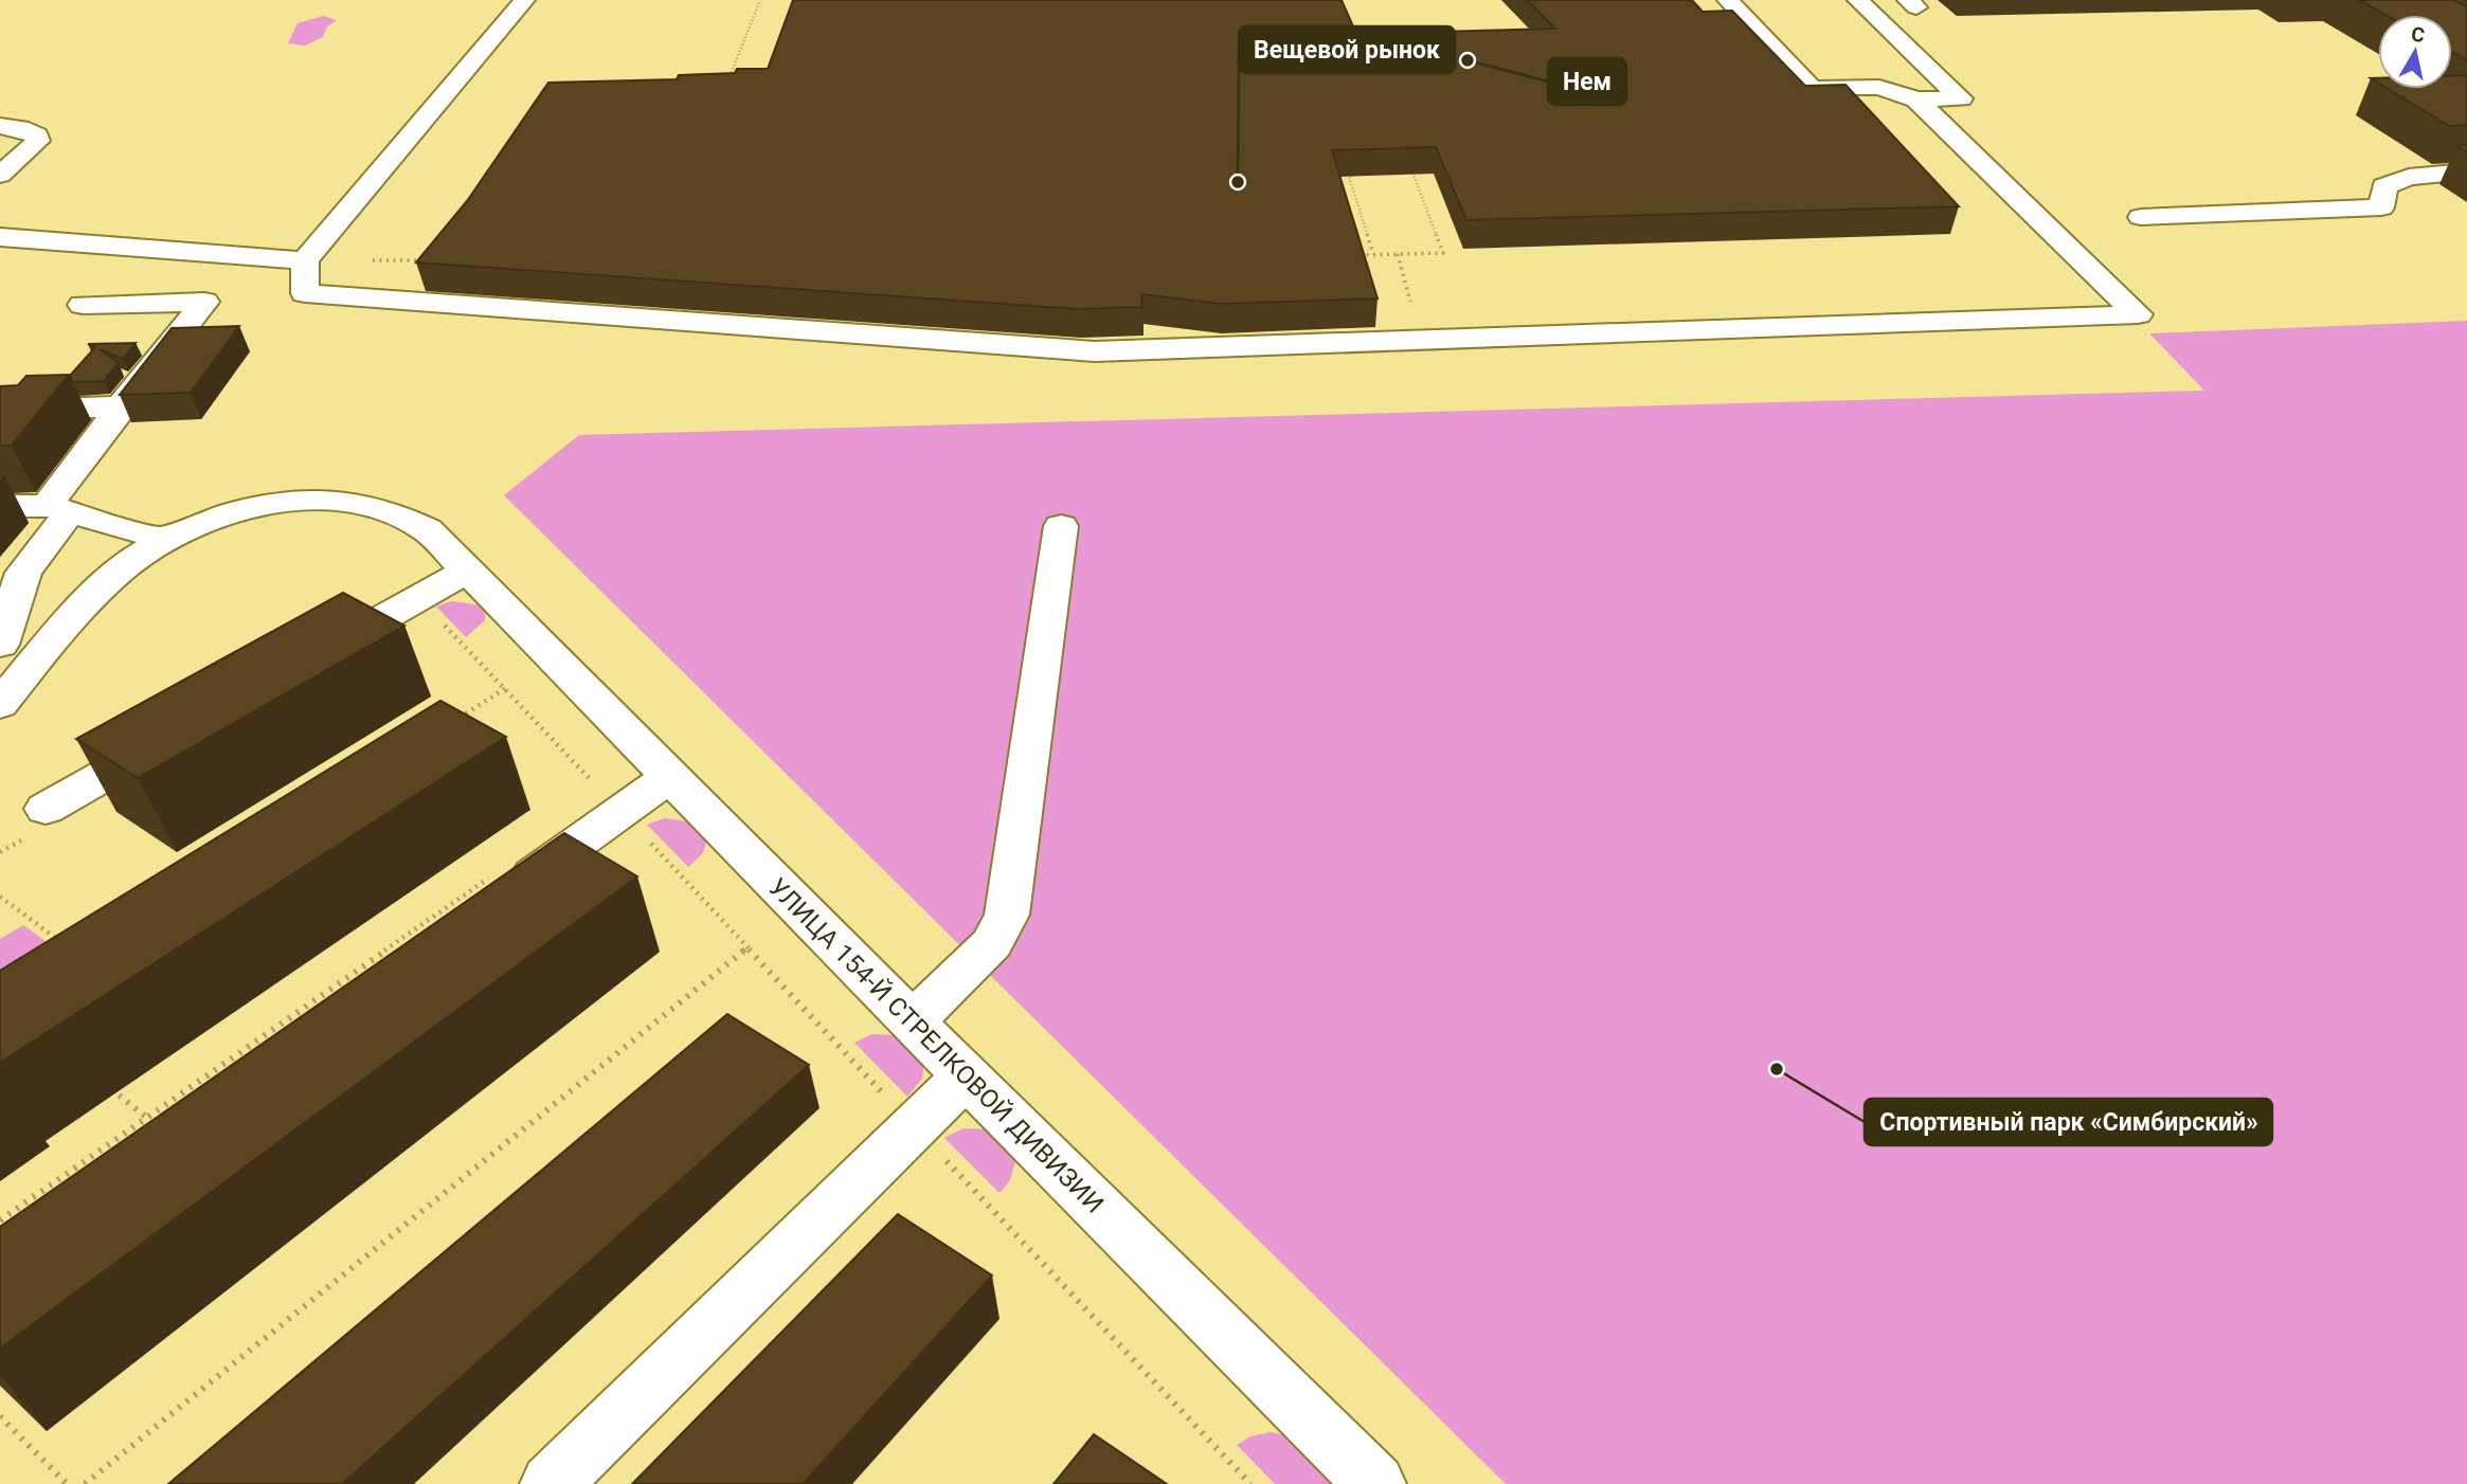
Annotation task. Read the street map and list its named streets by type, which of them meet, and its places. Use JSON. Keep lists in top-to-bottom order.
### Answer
{
  "streets": {
    "street": ["УЛИЦА 154-Й СТРЕЛКОВОЙ ДИВИЗИИ"]
  },
  "places": ["Нем", "Вещевой рынок", "Спортивный парк «Симбирский»"],
  "north": "top"
}
